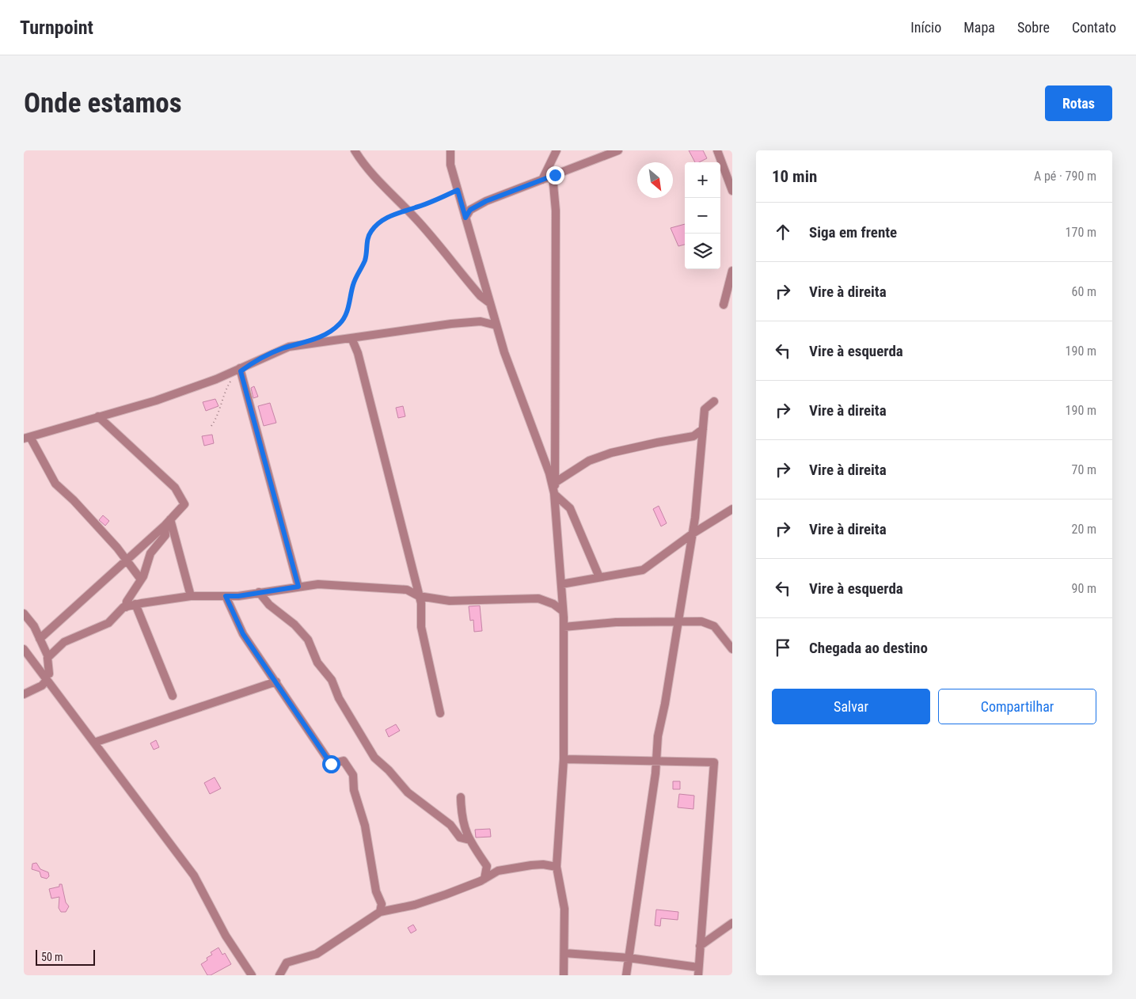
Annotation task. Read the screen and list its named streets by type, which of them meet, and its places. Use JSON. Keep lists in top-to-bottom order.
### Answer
{
  "scale_bar": "50 m",
  "north": "bottom right",
  "page": {
    "header": "Turnpoint",
    "nav": [
      "Início",
      "Mapa",
      "Sobre",
      "Contato"
    ],
    "buttons": [
      "Rotas",
      ["Salvar", "Compartilhar"]
    ],
    "title": "Onde estamos",
    "heading": ["10 min", "A pé · 790 m"],
    "map_buttons": ["+", "−"],
    "list": [
      ["Siga em frente", "170 m"],
      ["Vire à direita", "60 m"],
      ["Vire à esquerda", "190 m"],
      ["Vire à direita", "190 m"],
      ["Vire à direita", "70 m"],
      ["Vire à direita", "20 m"],
      ["Vire à esquerda", "90 m"],
      "Chegada ao destino"
    ],
    "scale": "50 m"
  }
}
